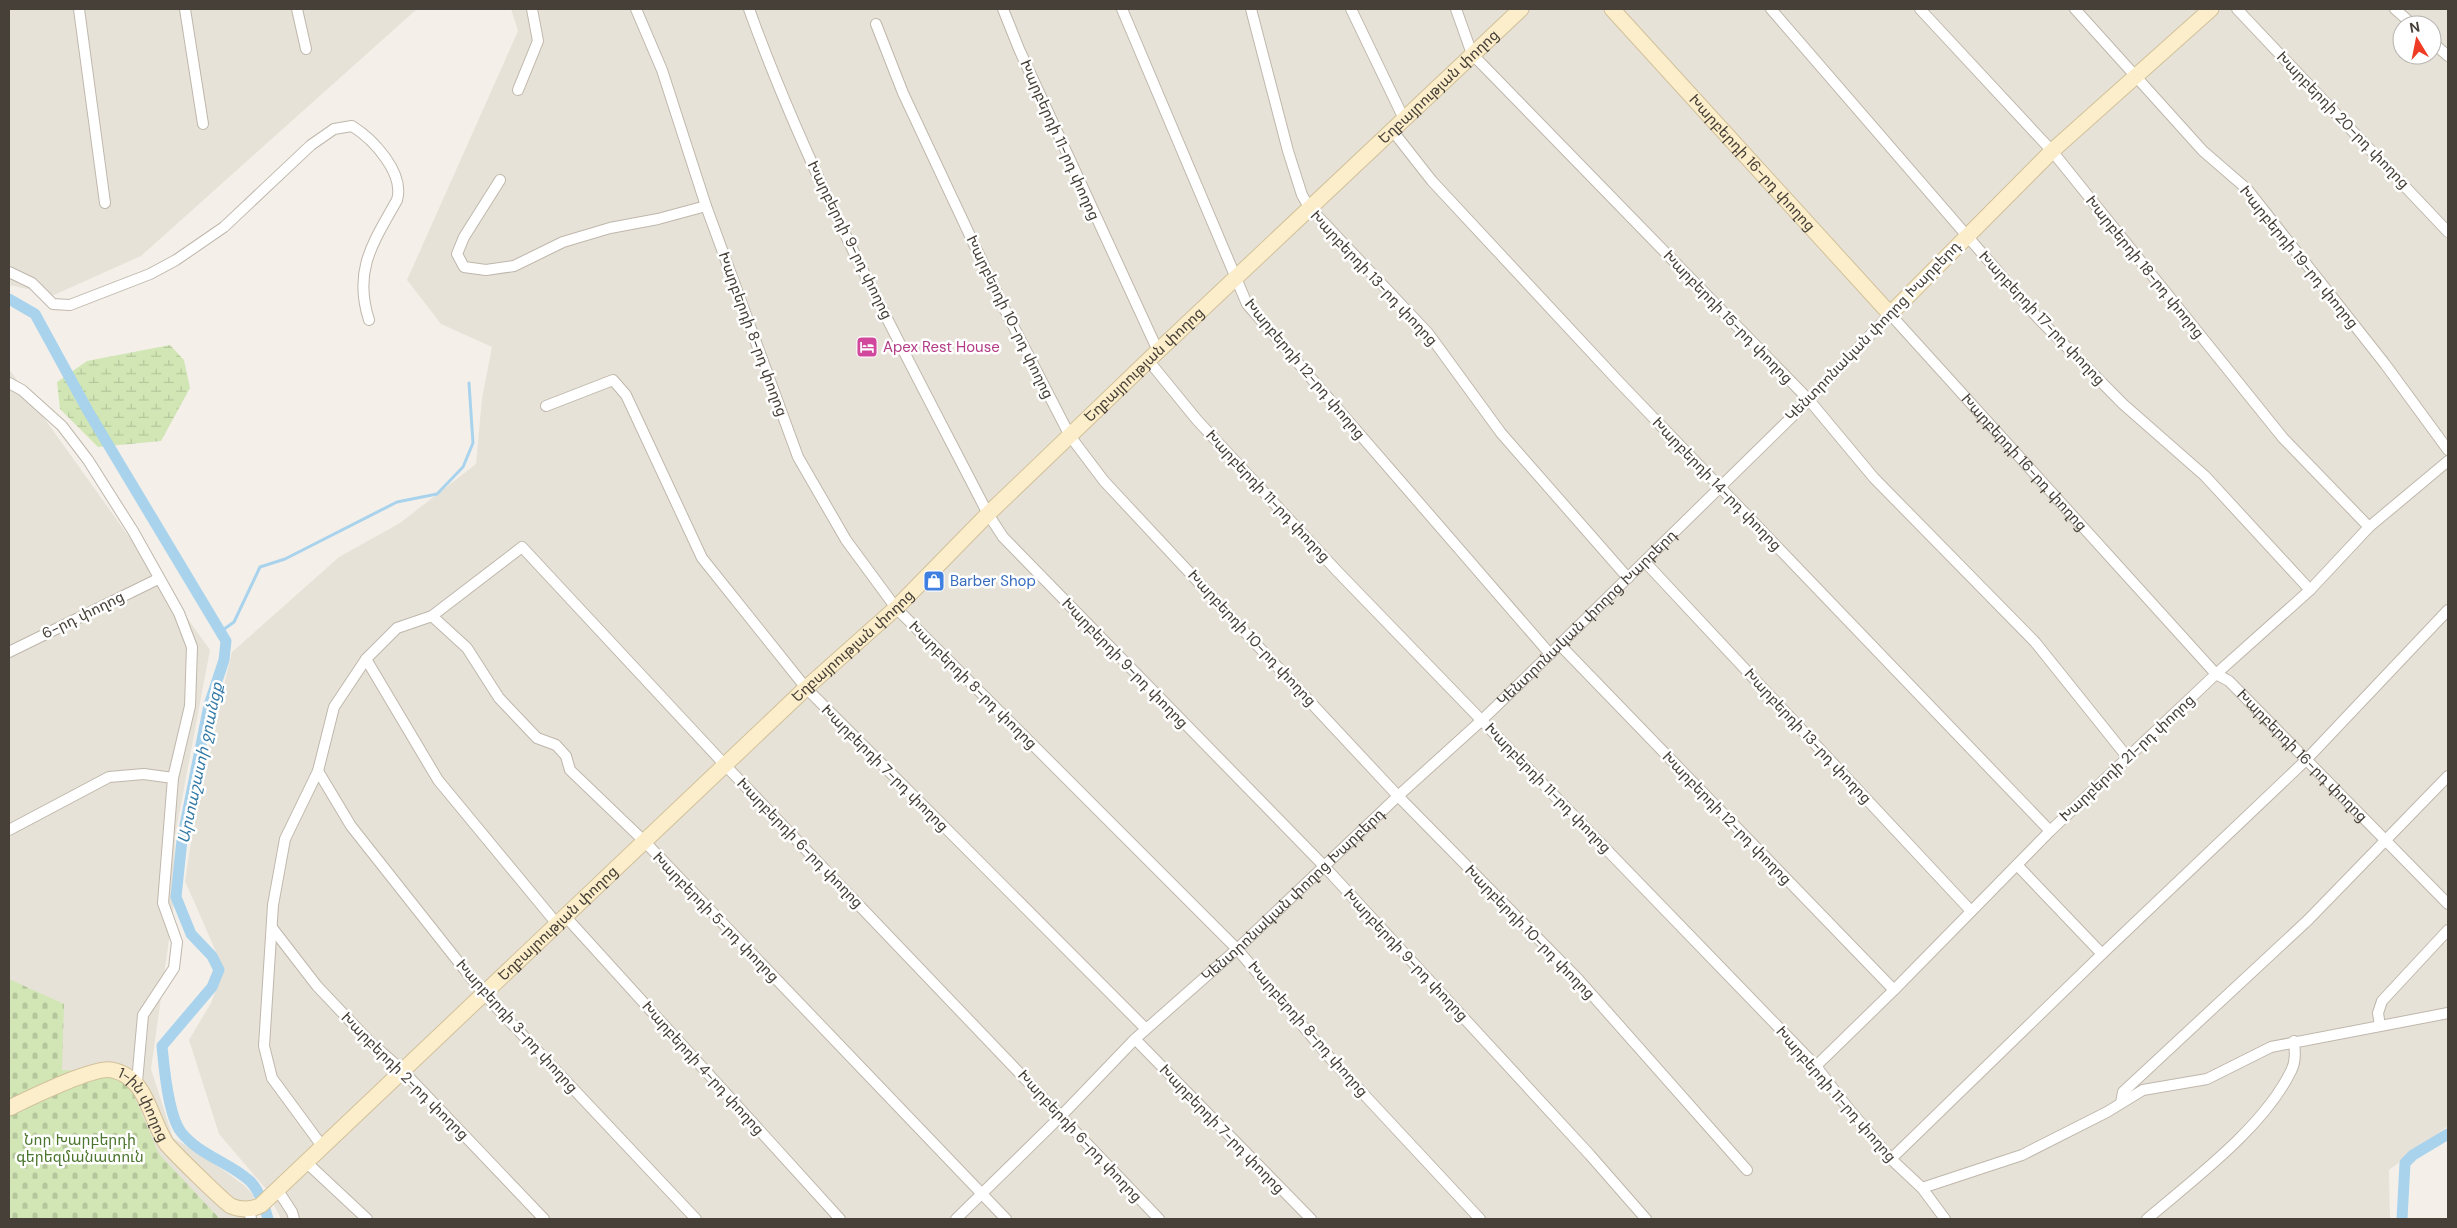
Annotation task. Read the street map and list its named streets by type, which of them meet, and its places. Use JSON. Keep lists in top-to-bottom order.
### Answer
{
  "streets": {
    "street": [
      "Եղբայրության փողոց",
      "Խարբերդի 20-րդ փողոց",
      "Խարբերդի 11-րդ փողոց",
      "Խարբերդի 16-րդ փողոց",
      "Խարբերդի 9-րդ փողոց",
      "Խարբերդի 19-րդ փողոց",
      "Խարբերդի 18-րդ փողոց",
      "Խարբերդի 13-րդ փողոց",
      "Խարբերդի 10-րդ փողոց",
      "Խարբերդի 15-րդ փողոց",
      "Խարբերդի 17-րդ փողոց",
      "Կենտրոնական փողոց Խարբերդ",
      "Խարբերդի 8-րդ փողոց",
      "Խարբերդի 12-րդ փողոց",
      "Խարբերդի 14-րդ փողոց",
      "6-րդ փողոց",
      "Խարբերդի 21-րդ փողոց",
      "Խարբերդի 7-րդ փողոց",
      "Խարբերդի 6-րդ փողոց",
      "Խարբերդի 5-րդ փողոց",
      "Խարբերդի 3-րդ փողոց",
      "Խարբերդի 4-րդ փողոց",
      "Խարբերդի 2-րդ փողոց",
      "1-ին փողոց"
    ]
  },
  "crossings": [
    ["Եղբայրության փողոց", "Խարբերդի 11-րդ փողոց"],
    ["Եղբայրության փողոց", "Խարբերդի 9-րդ փողոց"],
    ["Եղբայրության փողոց", "Խարբերդի 13-րդ փողոց"],
    ["Եղբայրության փողոց", "Խարբերդի 10-րդ փողոց"],
    ["Եղբայրության փողոց", "Խարբերդի 15-րդ փողոց"],
    ["Եղբայրության փողոց", "Խարբերդի 8-րդ փողոց"],
    ["Եղբայրության փողոց", "Խարբերդի 12-րդ փողոց"],
    ["Եղբայրության փողոց", "Խարբերդի 14-րդ փողոց"],
    ["Եղբայրության փողոց", "Խարբերդի 7-րդ փողոց"],
    ["Եղբայրության փողոց", "Խարբերդի 6-րդ փողոց"],
    ["Եղբայրության փողոց", "Խարբերդի 5-րդ փողոց"],
    ["Եղբայրության փողոց", "Խարբերդի 3-րդ փողոց"],
    ["Եղբայրության փողոց", "Խարբերդի 4-րդ փողոց"],
    ["Եղբայրության փողոց", "Խարբերդի 2-րդ փողոց"],
    ["Եղբայրության փողոց", "1-ին փողոց"],
    ["Խարբերդի 11-րդ փողոց", "Կենտրոնական փողոց Խարբերդ"],
    ["Խարբերդի 11-րդ փողոց", "Խարբերդի 21-րդ փողոց"],
    ["Խարբերդի 16-րդ փողոց", "Կենտրոնական փողոց Խարբերդ"],
    ["Խարբերդի 16-րդ փողոց", "Խարբերդի 21-րդ փողոց"],
    ["Խարբերդի 9-րդ փողոց", "Կենտրոնական փողոց Խարբերդ"],
    ["Խարբերդի 19-րդ փողոց", "Կենտրոնական փողոց Խարբերդ"],
    ["Խարբերդի 18-րդ փողոց", "Կենտրոնական փողոց Խարբերդ"],
    ["Խարբերդի 18-րդ փողոց", "Խարբերդի 21-րդ փողոց"],
    ["Խարբերդի 13-րդ փողոց", "Կենտրոնական փողոց Խարբերդ"],
    ["Խարբերդի 13-րդ փողոց", "Խարբերդի 21-րդ փողոց"],
    ["Խարբերդի 10-րդ փողոց", "Կենտրոնական փողոց Խարբերդ"],
    ["Խարբերդի 15-րդ փողոց", "Կենտրոնական փողոց Խարբերդ"],
    ["Խարբերդի 15-րդ փողոց", "Խարբերդի 21-րդ փողոց"],
    ["Խարբերդի 17-րդ փողոց", "Կենտրոնական փողոց Խարբերդ"],
    ["Խարբերդի 17-րդ փողոց", "Խարբերդի 21-րդ փողոց"],
    ["Կենտրոնական փողոց Խարբերդ", "Խարբերդի 8-րդ փողոց"],
    ["Կենտրոնական փողոց Խարբերդ", "Խարբերդի 12-րդ փողոց"],
    ["Կենտրոնական փողոց Խարբերդ", "Խարբերդի 14-րդ փողոց"],
    ["Կենտրոնական փողոց Խարբերդ", "Խարբերդի 7-րդ փողոց"],
    ["Կենտրոնական փողոց Խարբերդ", "Խարբերդի 6-րդ փողոց"],
    ["Կենտրոնական փողոց Խարբերդ", "Խարբերդի 5-րդ փողոց"],
    ["Խարբերդի 12-րդ փողոց", "Խարբերդի 21-րդ փողոց"],
    ["Խարբերդի 14-րդ փողոց", "Խարբերդի 21-րդ փողոց"],
    ["Խարբերդի 6-րդ փողոց", "Խարբերդի 5-րդ փողոց"]
  ],
  "water": ["Արտաշատի ջրանցք"],
  "parks": ["Նոր Խարբերդի գերեզմանատուն"],
  "places": {
    "hotel": ["Apex Rest House"],
    "shop": ["Barber Shop"]
  },
  "north": "top"
}
